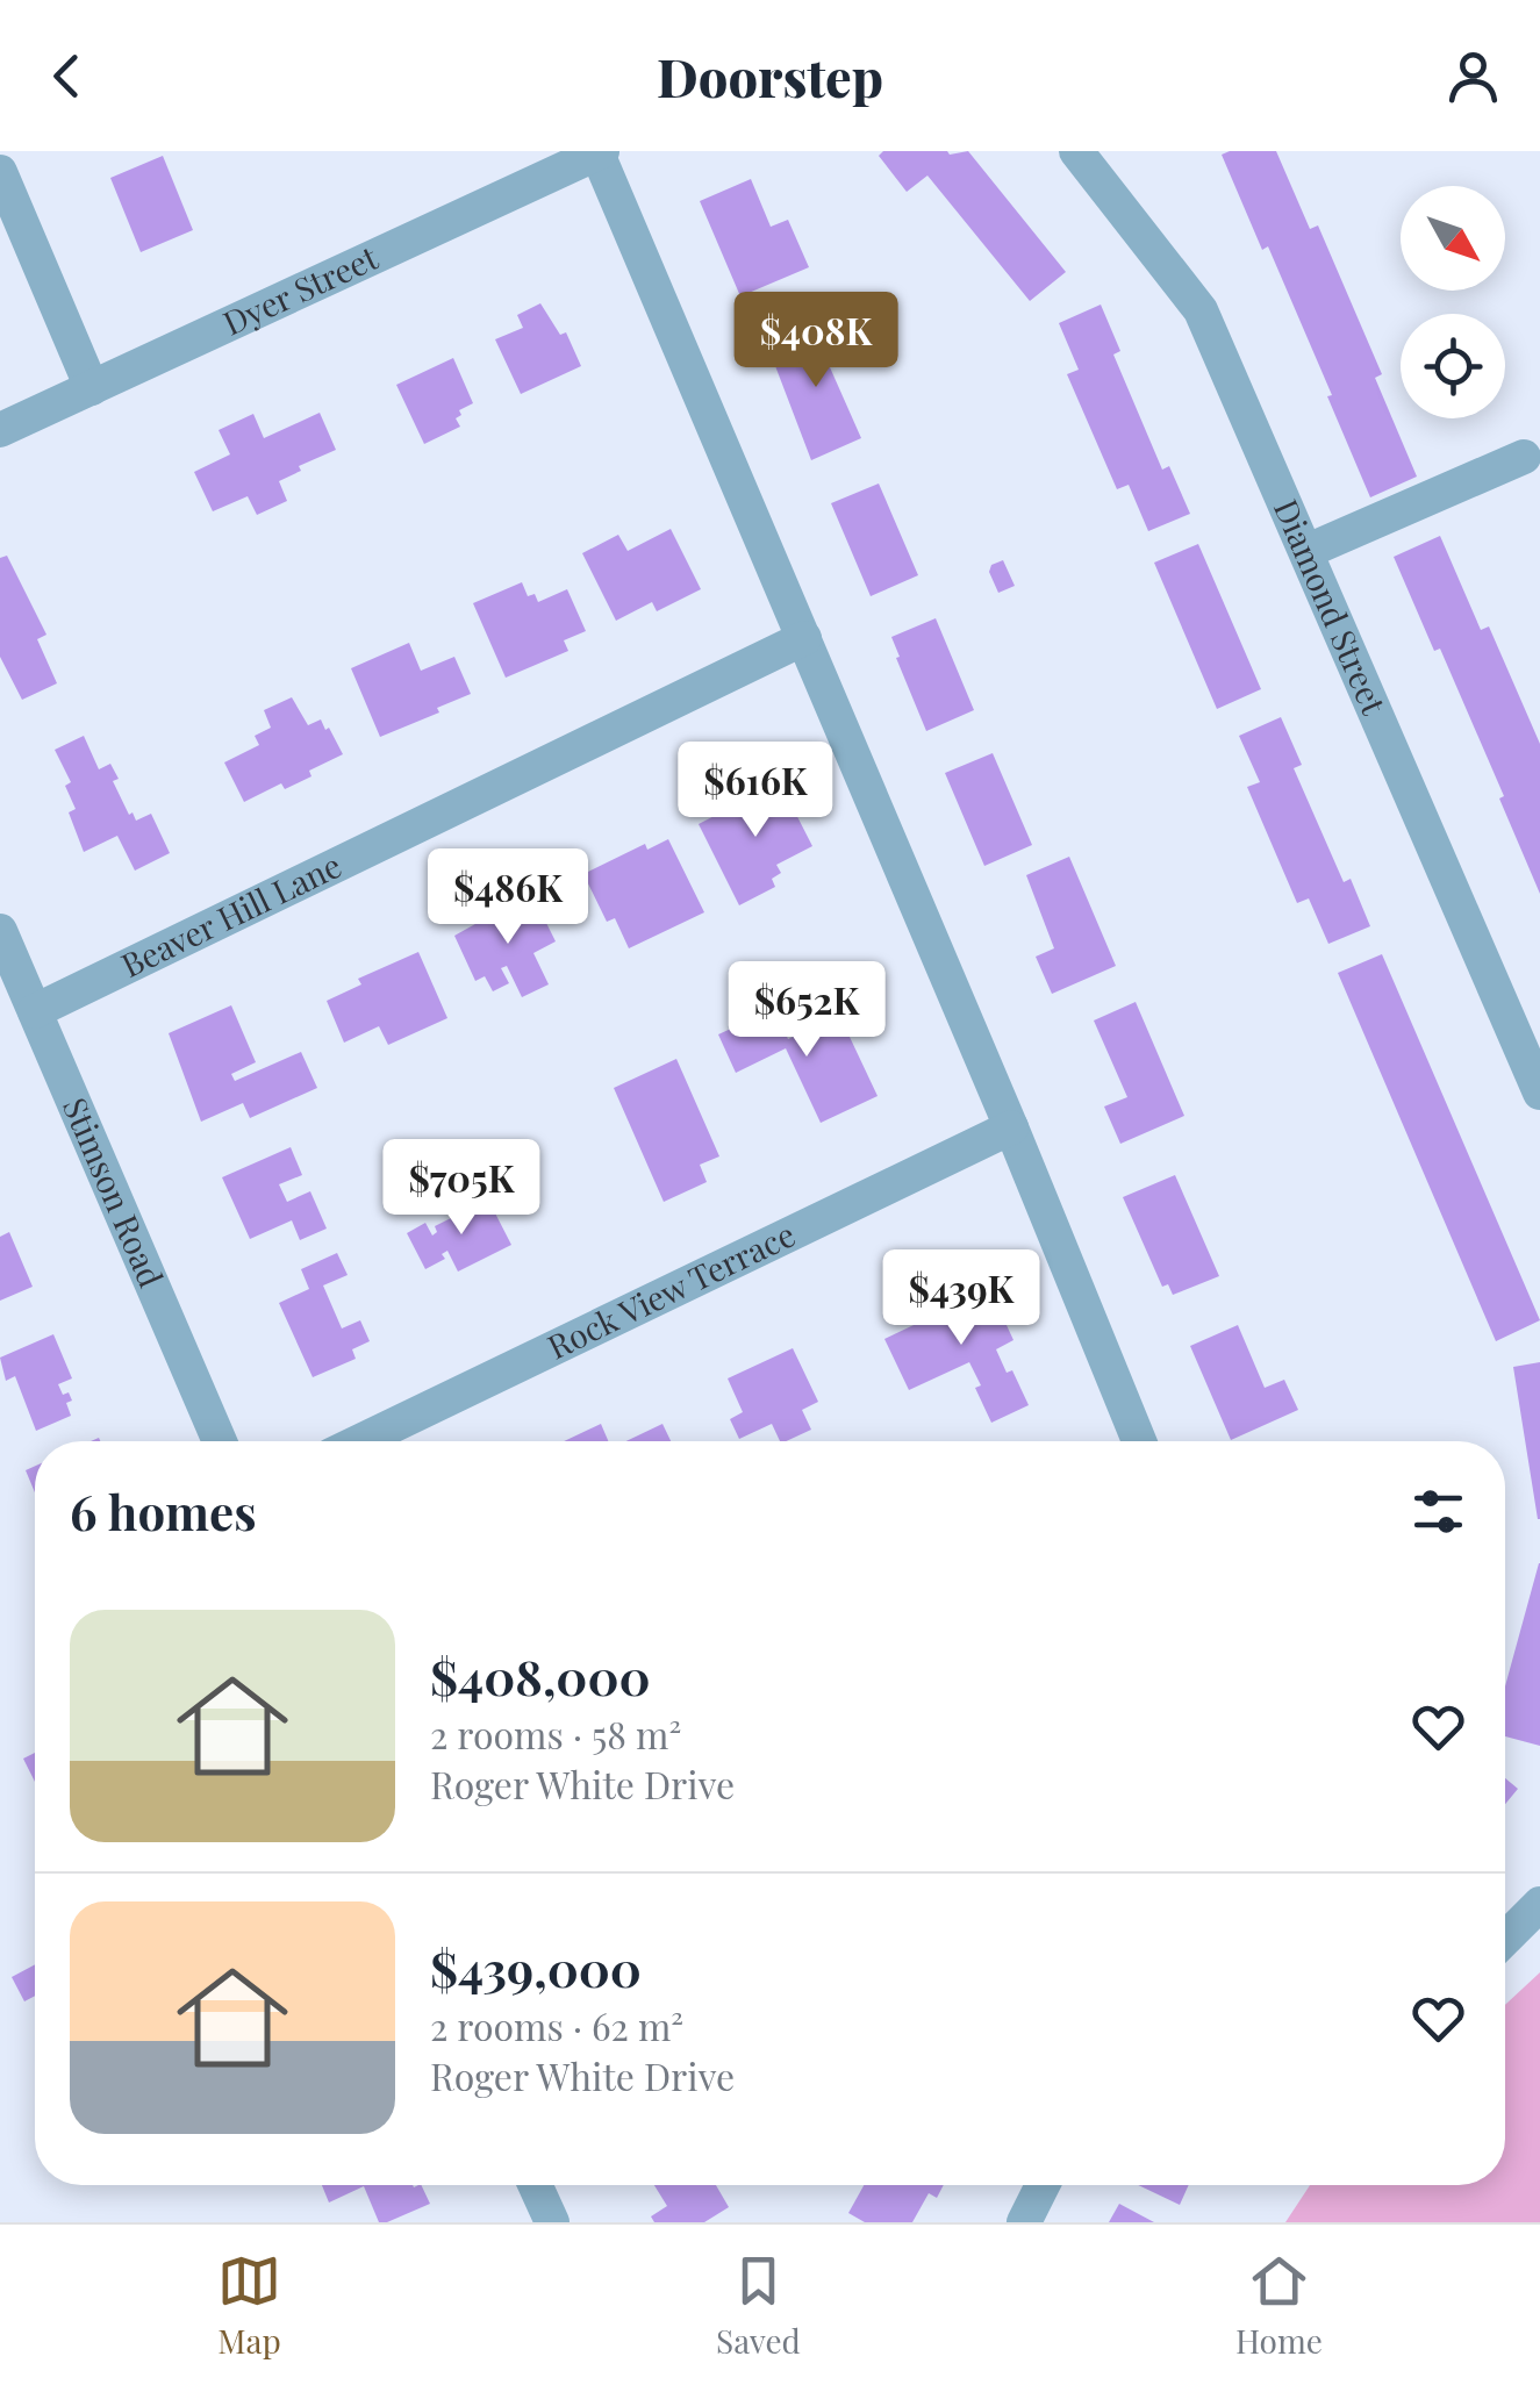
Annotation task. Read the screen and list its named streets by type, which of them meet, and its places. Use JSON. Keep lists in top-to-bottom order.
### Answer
{
  "streets": {
    "street": [
      "Dyer Street",
      "Diamond Street",
      "Beaver Hill Lane",
      "Stimson Road",
      "Rock View Terrace"
    ]
  },
  "crossings": [
    ["Beaver Hill Lane", "Stimson Road"]
  ],
  "north": "bottom right",
  "page": {
    "header": "Doorstep",
    "price": [
      "$408K",
      "$616K",
      "$486K",
      "$652K",
      "$705K",
      "$439K"
    ],
    "heading": "6 homes",
    "list": [
      {
        "name": "$408,000",
        "note": "2 rooms · 58 m² · Roger White Drive"
      },
      {
        "name": "$439,000",
        "note": "2 rooms · 62 m² · Roger White Drive"
      }
    ],
    "tabs": ["Map", "Saved", "Home"]
  }
}
